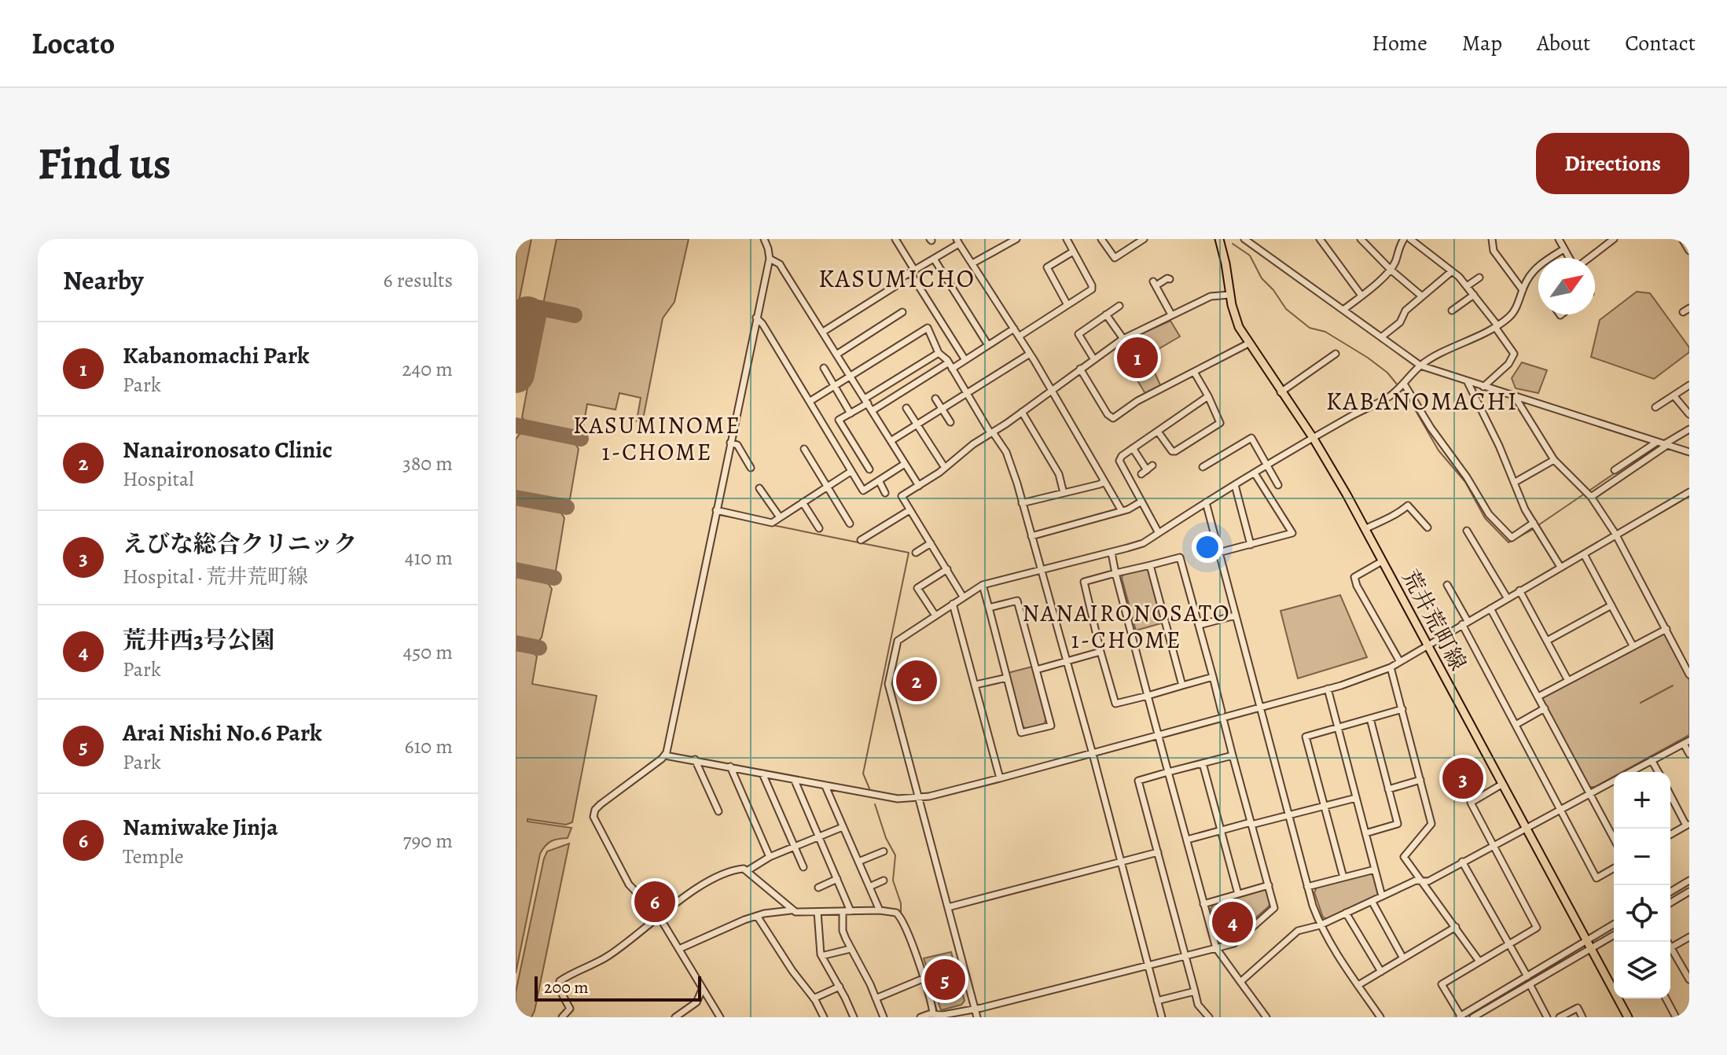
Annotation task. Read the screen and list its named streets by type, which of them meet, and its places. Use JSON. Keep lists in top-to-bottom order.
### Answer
{
  "streets": {
    "main road": ["荒井荒町線"]
  },
  "districts": [
    "KASUMICHO",
    "KABANOMACHI",
    "KASUMINOME 1-CHOME",
    "NANAIRONOSATO 1-CHOME"
  ],
  "scale_bar": "200 m",
  "north": "top right",
  "page": {
    "header": "Locato",
    "nav": [
      "Home",
      "Map",
      "About",
      "Contact"
    ],
    "buttons": "Directions",
    "title": "Find us",
    "heading": ["Nearby", "6 results"],
    "list": [
      {
        "mark": "1",
        "name": "Kabanomachi Park",
        "note": "Park",
        "value": "240 m"
      },
      {
        "mark": "2",
        "name": "Nanaironosato Clinic",
        "note": "Hospital",
        "value": "380 m"
      },
      {
        "mark": "3",
        "name": "えびな総合クリニック",
        "note": "Hospital · 荒井荒町線",
        "value": "410 m"
      },
      {
        "mark": "4",
        "name": "荒井西3号公園",
        "note": "Park",
        "value": "450 m"
      },
      {
        "mark": "5",
        "name": "Arai Nishi No.6 Park",
        "note": "Park",
        "value": "610 m"
      },
      {
        "mark": "6",
        "name": "Namiwake Jinja",
        "note": "Temple",
        "value": "790 m"
      }
    ],
    "pins": [
      "1",
      "2",
      "3",
      "6",
      "4",
      "5"
    ],
    "map_buttons": ["+", "−"],
    "scale": "200 m"
  }
}
